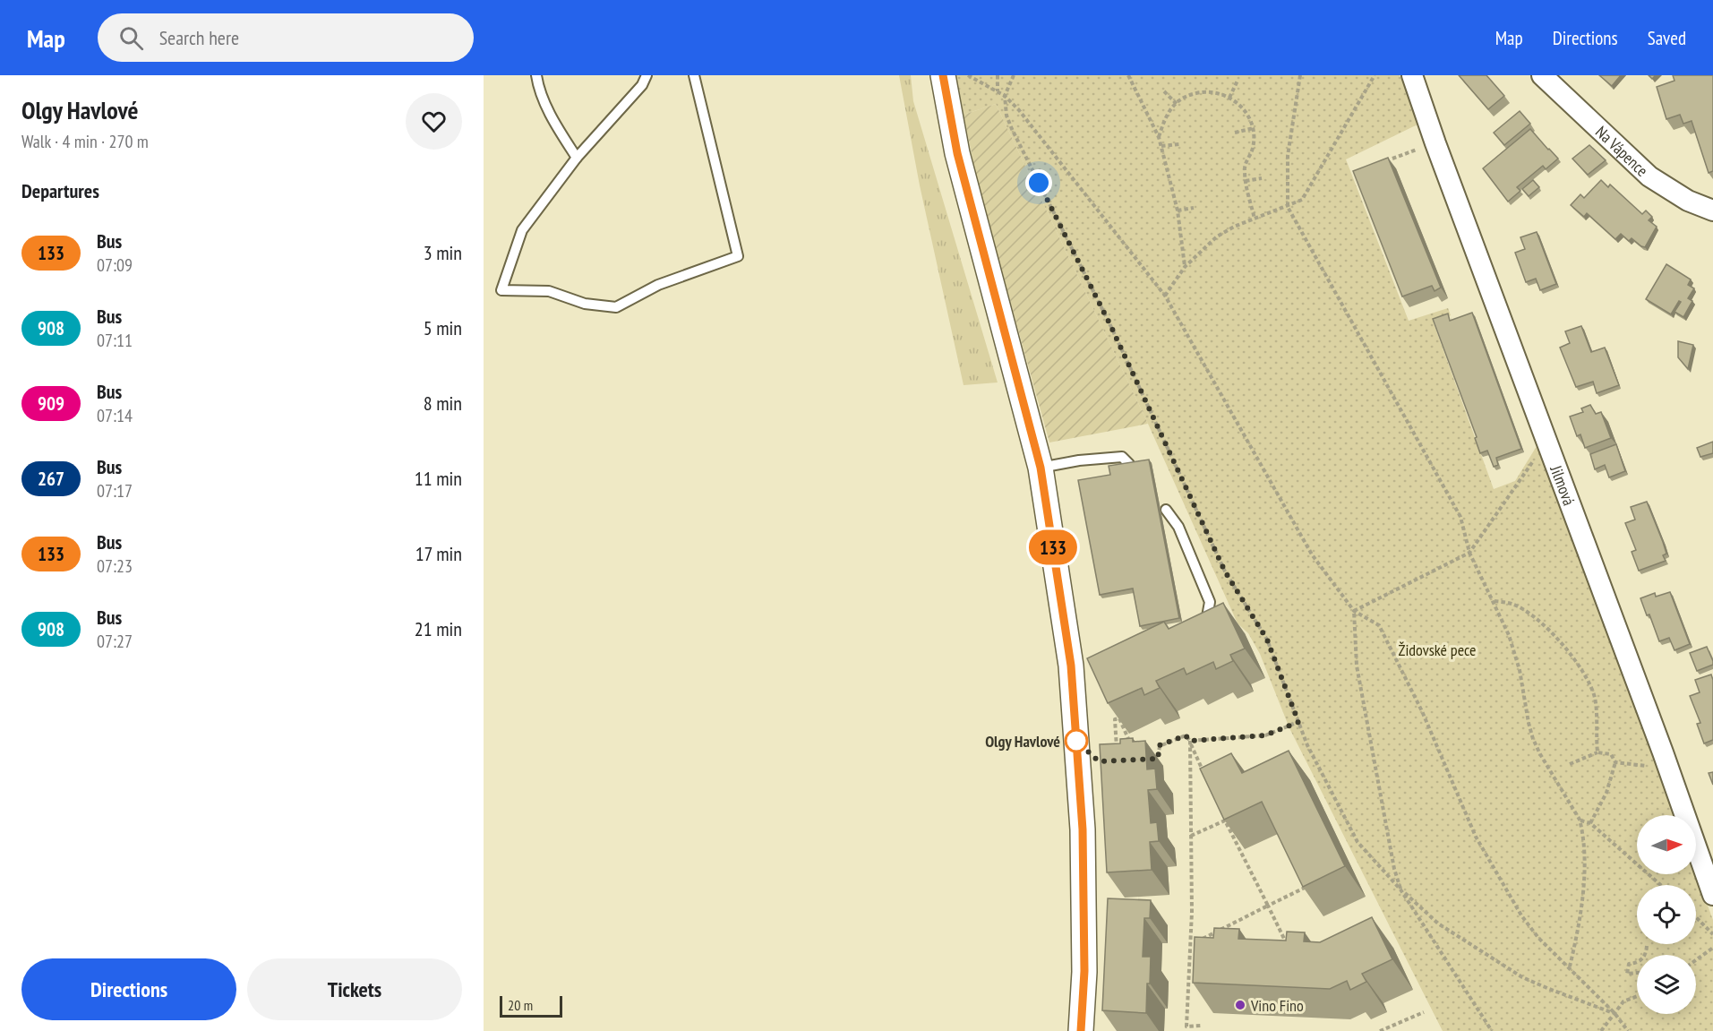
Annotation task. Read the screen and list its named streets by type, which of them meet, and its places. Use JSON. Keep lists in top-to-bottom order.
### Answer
{
  "streets": {
    "street": ["Na Vápence", "Jilmová"]
  },
  "parks": ["Židovské pece"],
  "places": ["Olgy Havlové", "Vino Fino"],
  "lines": ["bus line 133"],
  "scale_bar": "20 m",
  "north": "right",
  "page": {
    "header": "Map",
    "search": "Search here",
    "nav": ["Map", "Directions", "Saved"],
    "heading": [
      ["Olgy Havlové", "Walk · 4 min · 270 m"],
      "Departures"
    ],
    "on_map": "133",
    "list": [
      {
        "mark": "133",
        "name": "Bus",
        "note": "07:09",
        "value": "3 min"
      },
      {
        "mark": "908",
        "name": "Bus",
        "note": "07:11",
        "value": "5 min"
      },
      {
        "mark": "909",
        "name": "Bus",
        "note": "07:14",
        "value": "8 min"
      },
      {
        "mark": "267",
        "name": "Bus",
        "note": "07:17",
        "value": "11 min"
      },
      {
        "mark": "133",
        "name": "Bus",
        "note": "07:23",
        "value": "17 min"
      },
      {
        "mark": "908",
        "name": "Bus",
        "note": "07:27",
        "value": "21 min"
      }
    ],
    "buttons": ["Directions", "Tickets"],
    "scale": "20 m"
  }
}
